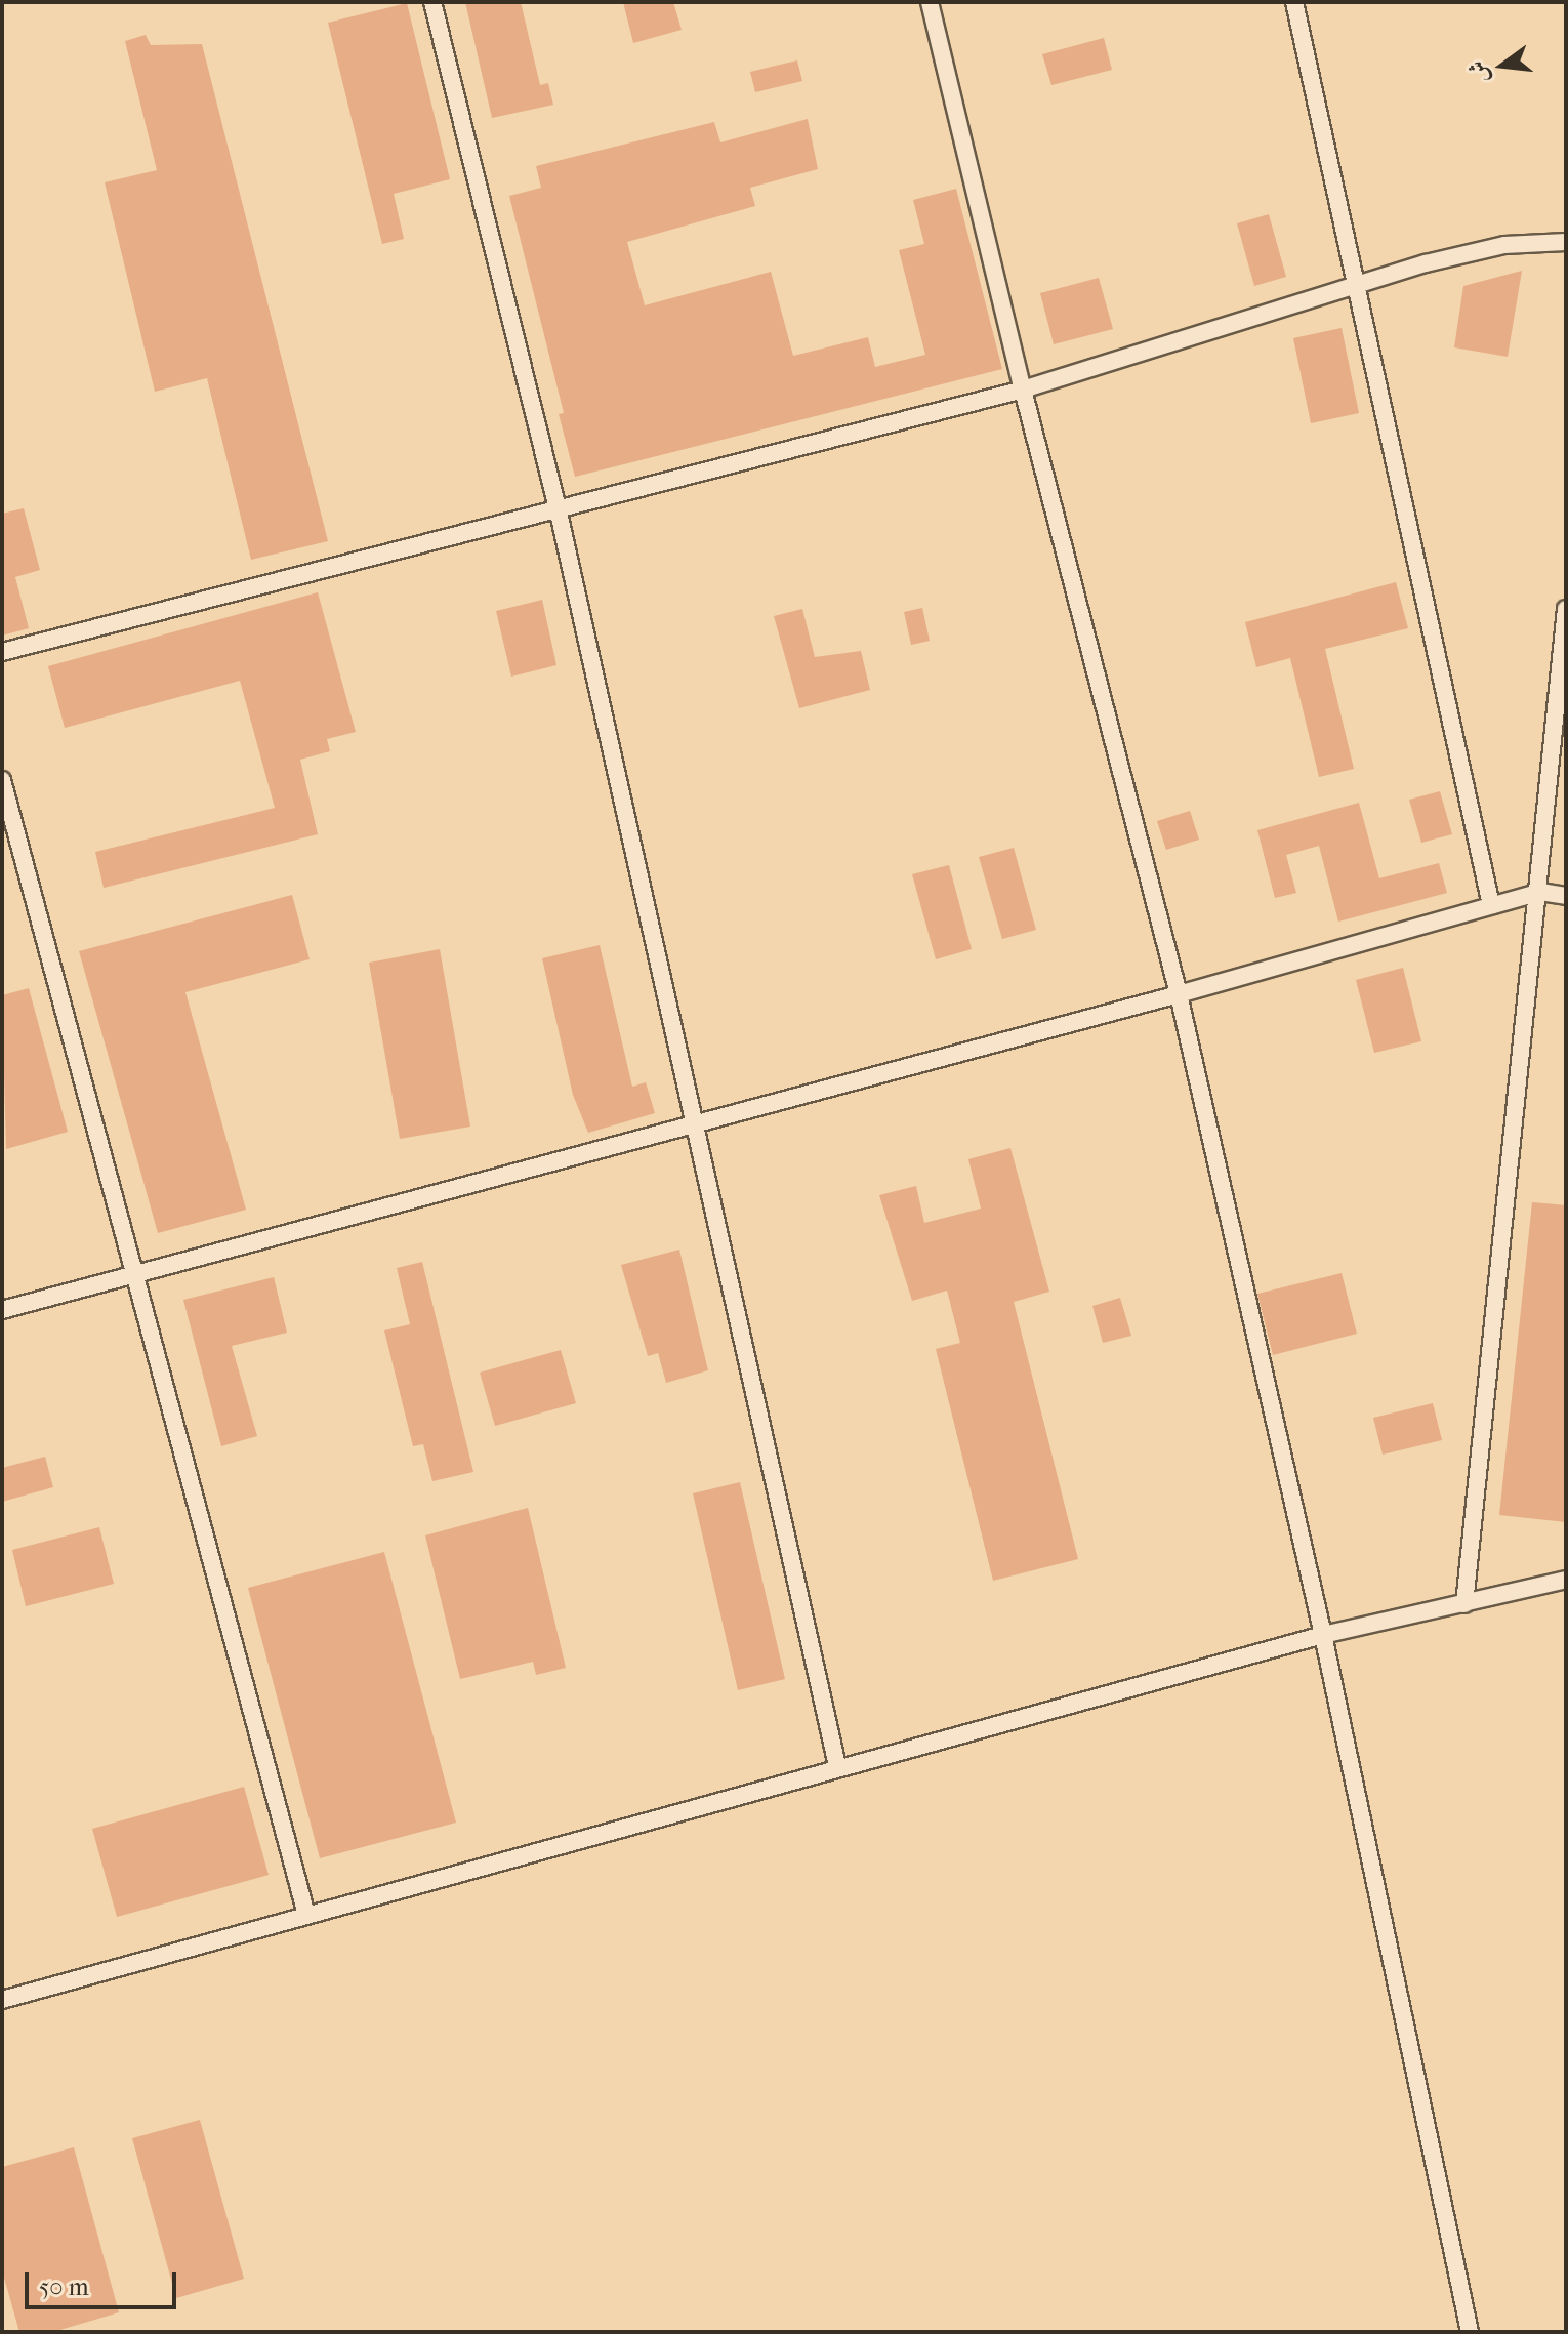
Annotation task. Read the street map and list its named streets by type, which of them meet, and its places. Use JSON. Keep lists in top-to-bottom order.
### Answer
{
  "scale_bar": "50 m",
  "north": "left"
}
